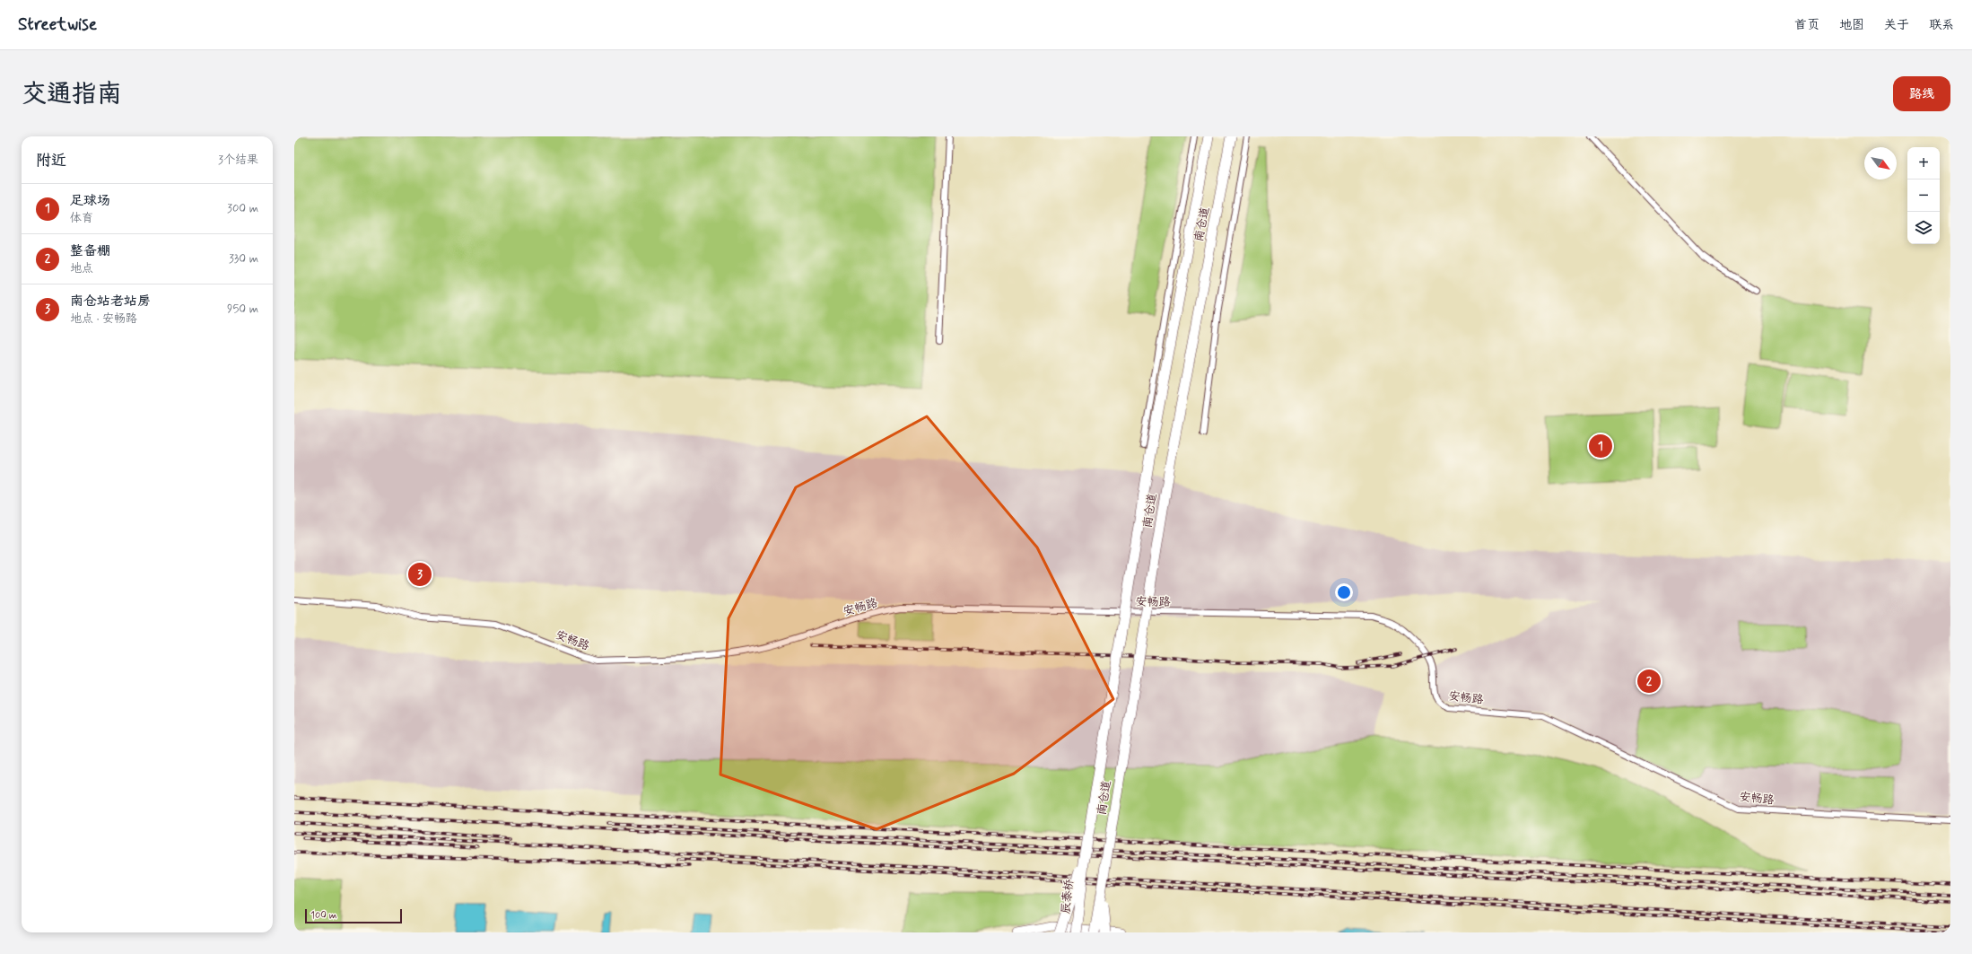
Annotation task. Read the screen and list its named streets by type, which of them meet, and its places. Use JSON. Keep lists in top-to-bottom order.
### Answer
{
  "streets": {
    "highway": ["南仓道", "辰泰桥"],
    "street": ["安畅路"]
  },
  "crossings": [
    ["南仓道", "辰泰桥"]
  ],
  "scale_bar": "100 m",
  "north": "bottom right",
  "page": {
    "header": "Streetwise",
    "nav": [
      "首页",
      "地图",
      "关于",
      "联系"
    ],
    "title": "交通指南",
    "buttons": "路线",
    "heading": ["附近", "3个结果"],
    "map_buttons": ["+", "−"],
    "list": [
      {
        "mark": "1",
        "name": "足球场",
        "note": "体育",
        "value": "300 m"
      },
      {
        "mark": "2",
        "name": "整备棚",
        "note": "地点",
        "value": "330 m"
      },
      {
        "mark": "3",
        "name": "南仓站老站房",
        "note": "地点 · 安畅路",
        "value": "950 m"
      }
    ],
    "pins": ["1", "3", "2"],
    "scale": "100 m"
  }
}
